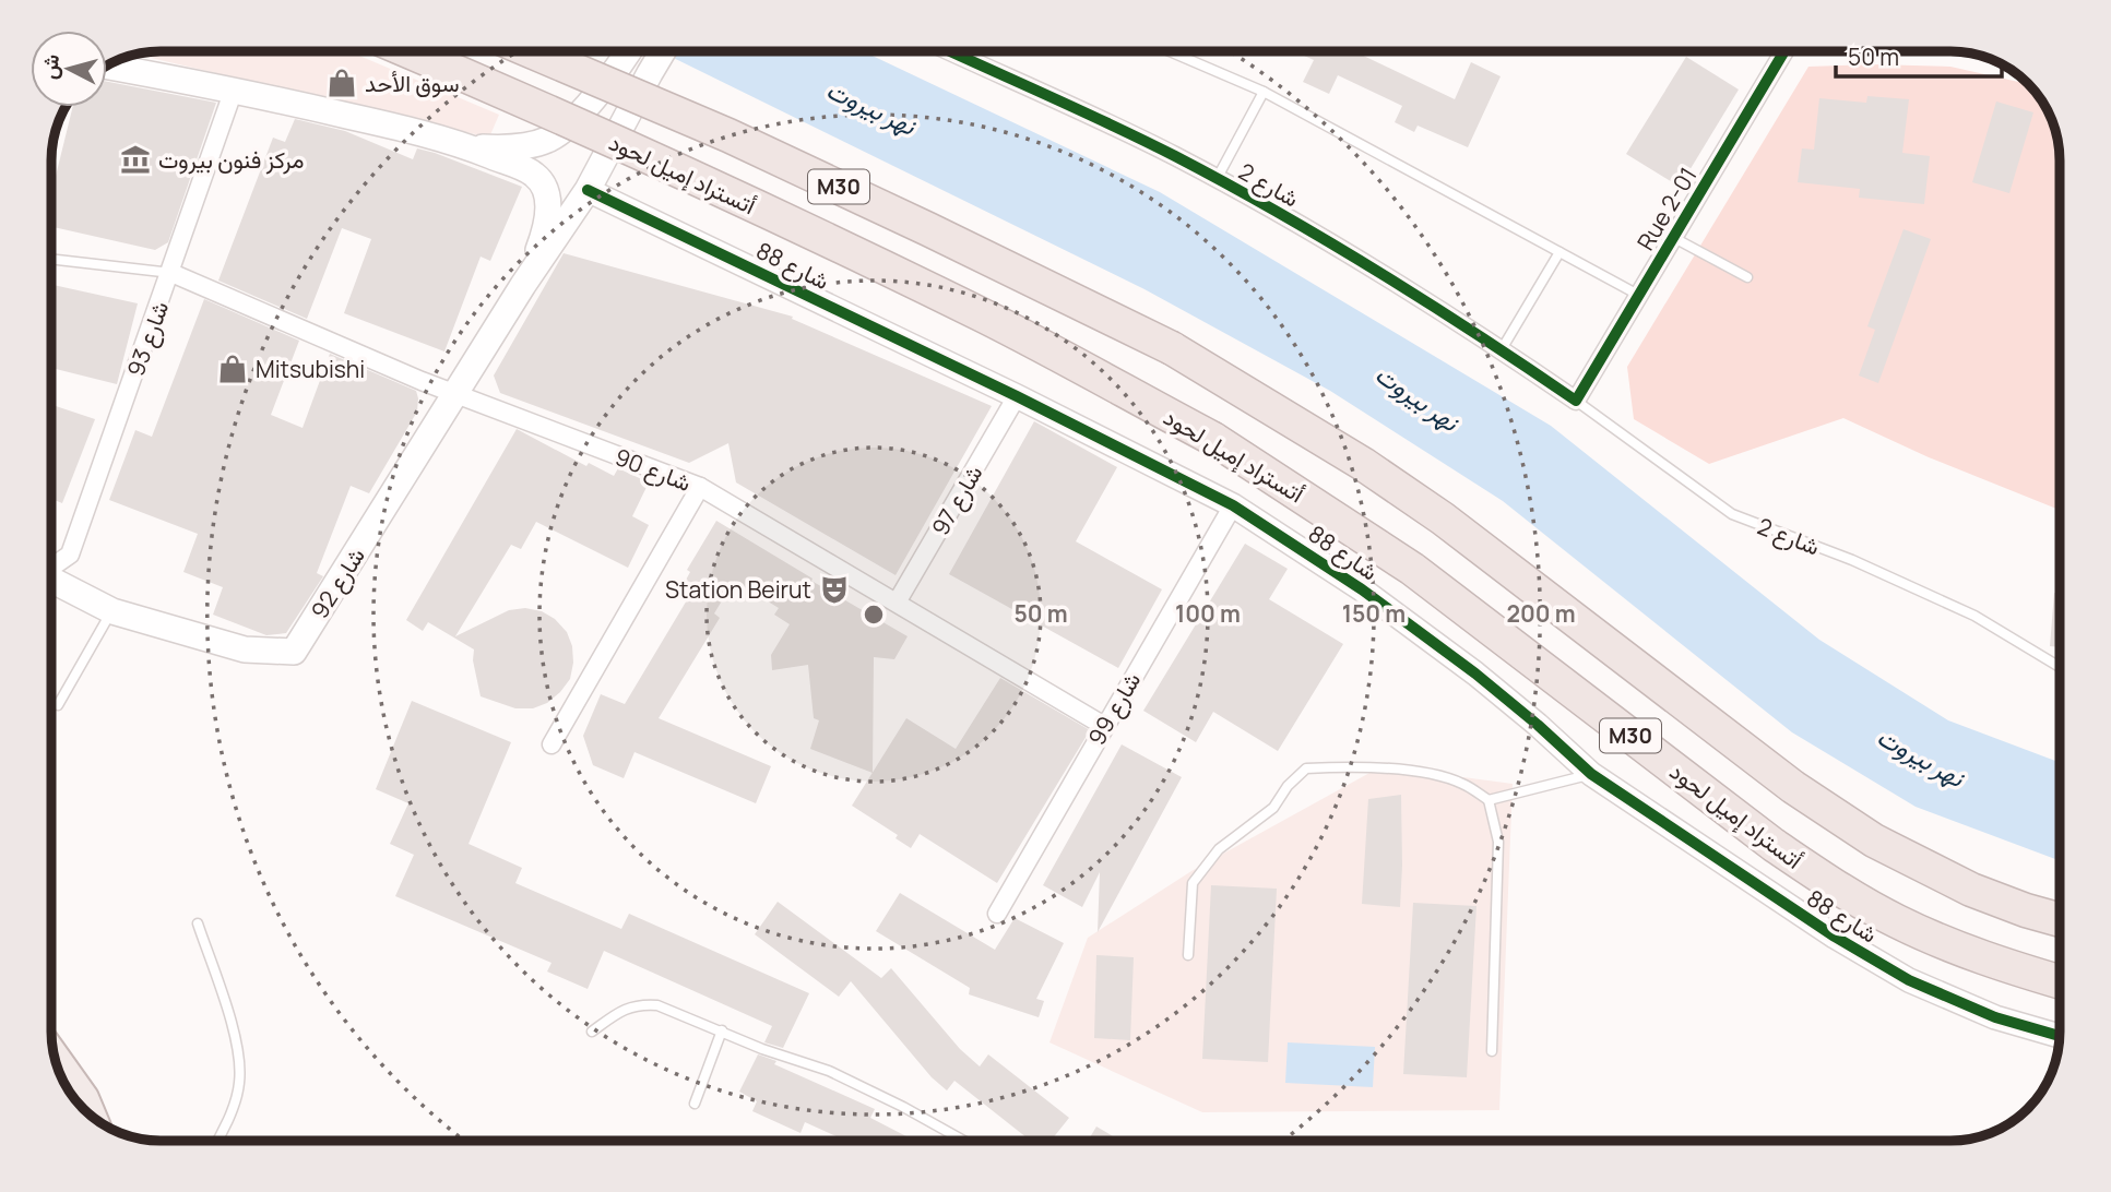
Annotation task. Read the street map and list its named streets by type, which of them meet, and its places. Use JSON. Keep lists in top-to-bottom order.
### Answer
{
  "streets": {
    "highway": ["أتستراد إميل لحود", "M30"],
    "main road": ["شارع 92"],
    "street": [
      "شارع 2",
      "Rue 2-01",
      "شارع 88",
      "شارع 93",
      "شارع 90",
      "شارع 97",
      "شارع 99"
    ]
  },
  "crossings": [
    ["شارع 2", "Rue 2-01"],
    ["شارع 88", "شارع 97"],
    ["شارع 88", "شارع 99"],
    ["شارع 93", "شارع 90"],
    ["شارع 90", "شارع 97"],
    ["شارع 90", "شارع 92"],
    ["شارع 90", "شارع 99"]
  ],
  "water": ["نهر بيروت"],
  "places": {
    "shop": ["سوق الأحد", "Mitsubishi"],
    "museum": ["مركز فنون بيروت"],
    "theatre": ["Station Beirut"]
  },
  "scale_bar": "50 m",
  "north": "left",
  "rings": [
    "50 m",
    "100 m",
    "150 m",
    "200 m"
  ]
}
